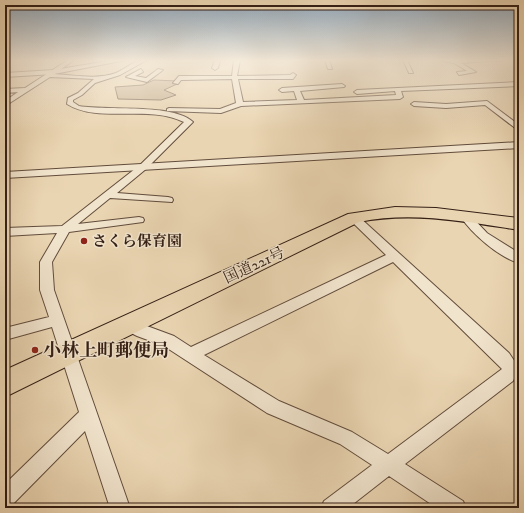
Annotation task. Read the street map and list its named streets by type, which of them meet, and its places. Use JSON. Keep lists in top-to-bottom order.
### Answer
{
  "streets": {
    "highway": ["国道221号"]
  },
  "places": ["さくら保育園", "小林上町郵便局"]
}
